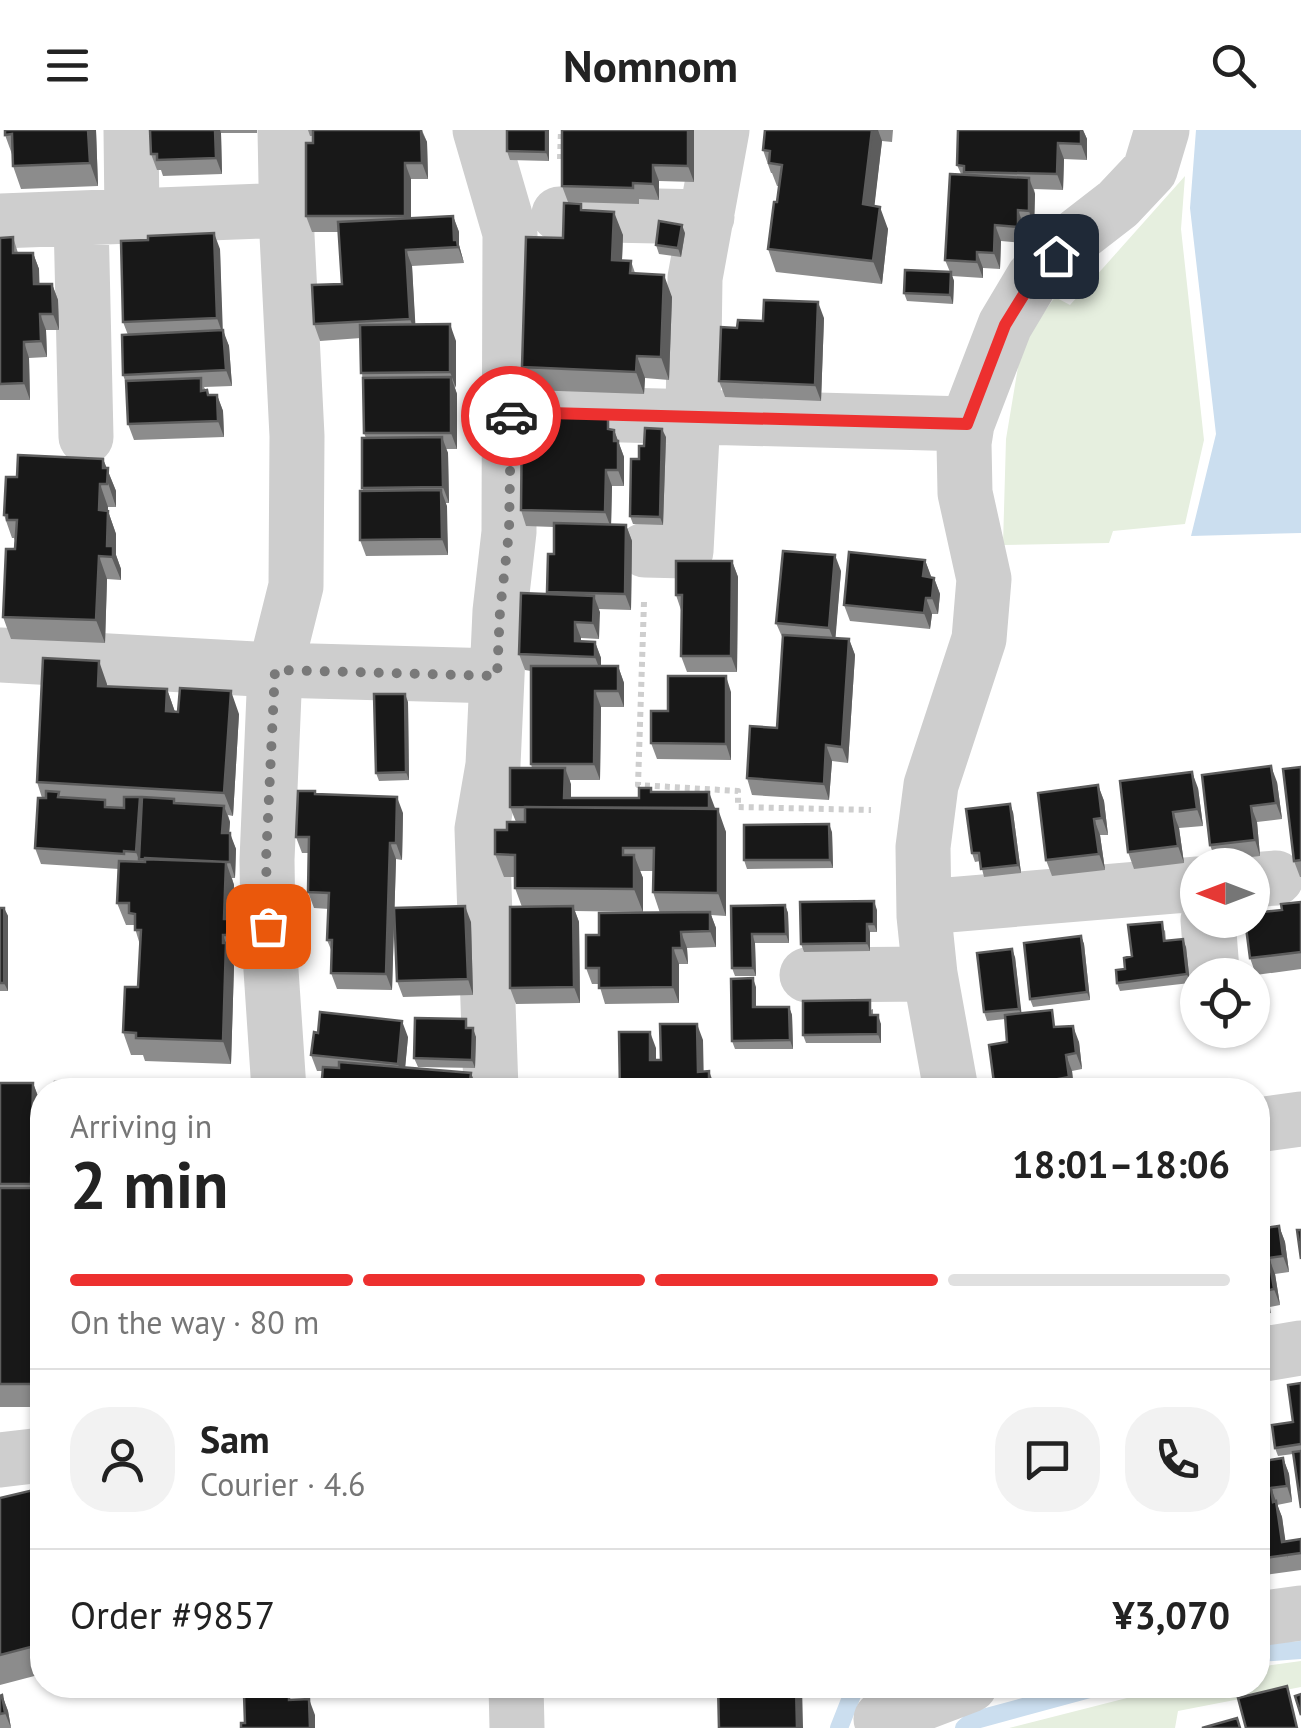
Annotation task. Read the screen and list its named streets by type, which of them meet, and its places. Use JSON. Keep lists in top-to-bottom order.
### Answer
{
  "north": "left",
  "page": {
    "header": "Nomnom",
    "heading": ["2 min", "Arriving in", "18:01–18:06"],
    "panel": [
      "Sam",
      "Courier · 4.6",
      "Order #9857",
      "¥3,070"
    ],
    "bar": "On the way · 80 m"
  }
}
